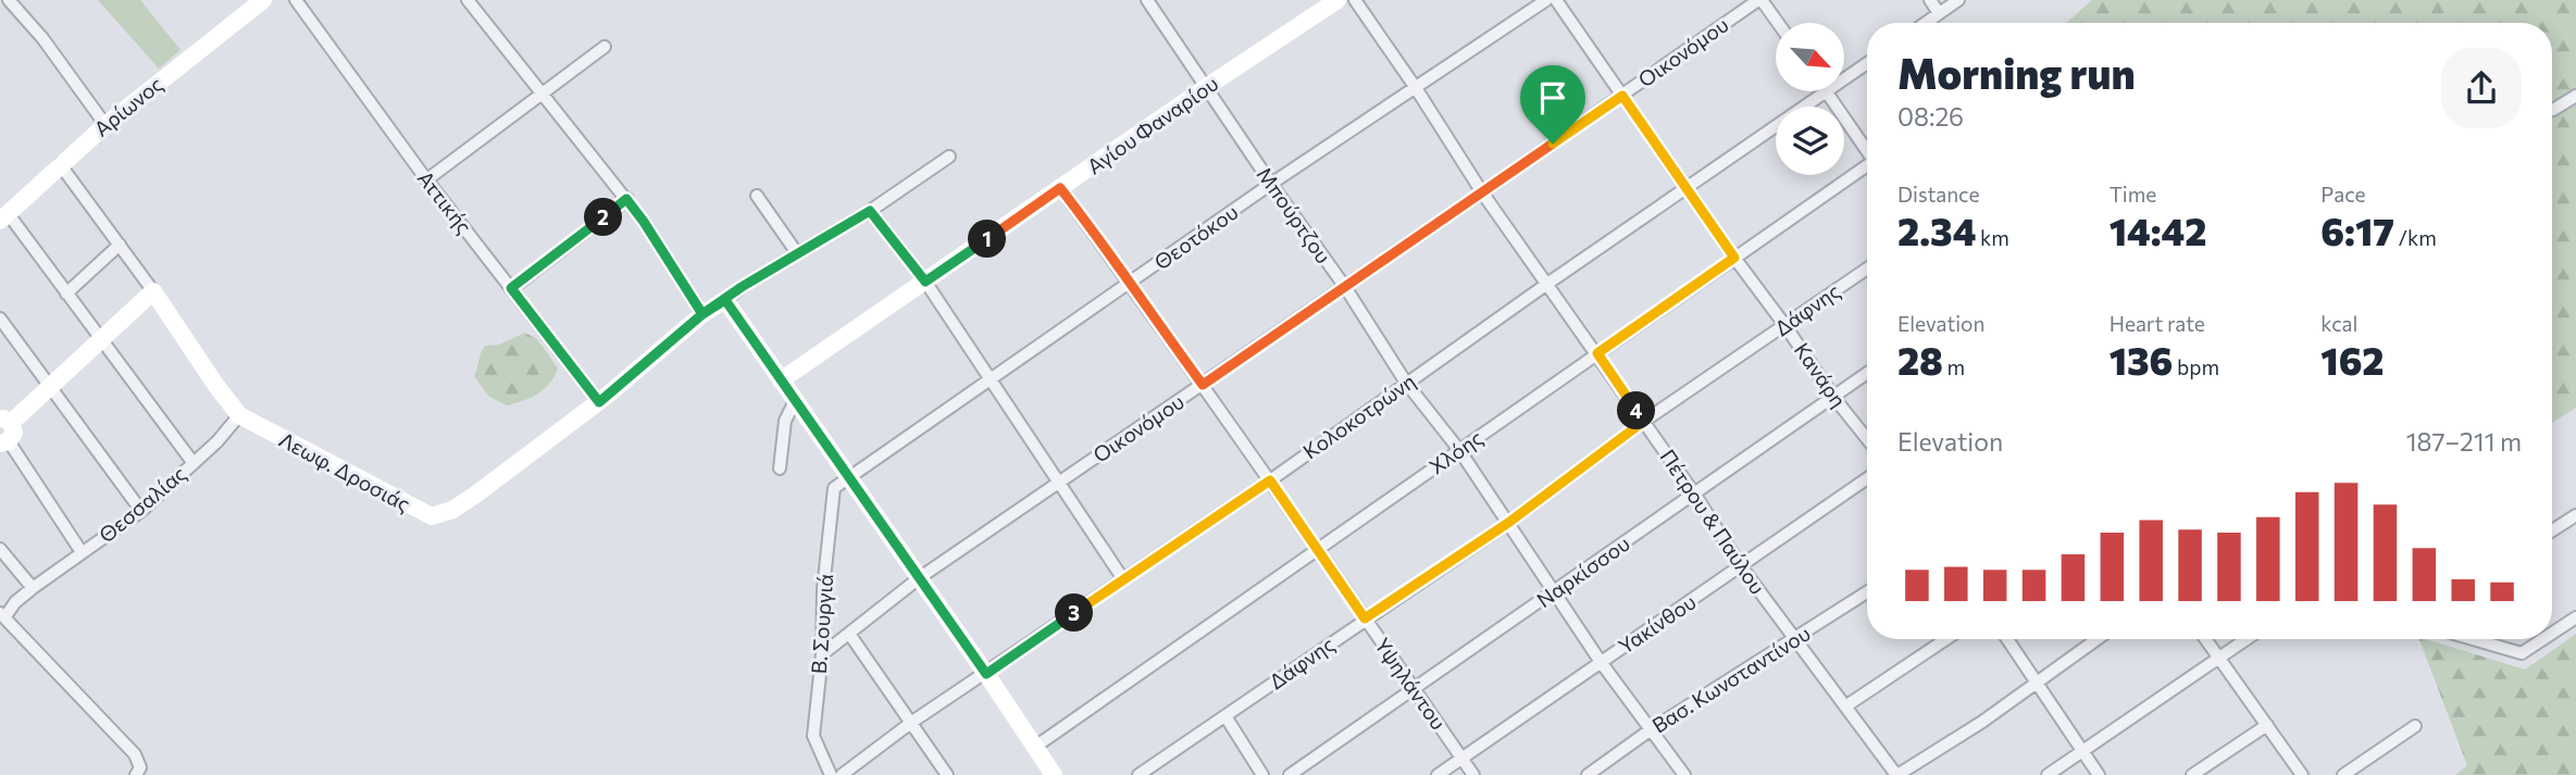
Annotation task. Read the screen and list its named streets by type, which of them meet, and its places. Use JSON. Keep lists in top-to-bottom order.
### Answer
{
  "streets": {
    "street": [
      "Οικονόμου",
      "Αρίωνος",
      "Αγίου Φαναρίου",
      "Αττικής",
      "Μπούρτζου",
      "Θεοτόκου",
      "Δάφνης",
      "Κανάρη",
      "Κολοκοτρώνη",
      "Χλόης",
      "Λεωφ. Δροσιάς",
      "Θεσσαλίας",
      "Πέτρου & Παύλου",
      "Ναρκίσσου",
      "Β. Σουργιά",
      "Υακίνθου",
      "Βασ. Κωνσταντίνου",
      "Υψηλάντου"
    ]
  },
  "crossings": [
    ["Οικονόμου", "Μπούρτζου"],
    ["Οικονόμου", "Κανάρη"],
    ["Οικονόμου", "Πέτρου & Παύλου"],
    ["Οικονόμου", "Β. Σουργιά"],
    ["Οικονόμου", "Υψηλάντου"],
    ["Αγίου Φαναρίου", "Μπούρτζου"],
    ["Αγίου Φαναρίου", "Υψηλάντου"],
    ["Αττικής", "Λεωφ. Δροσιάς"],
    ["Μπούρτζου", "Θεοτόκου"],
    ["Μπούρτζου", "Δάφνης"],
    ["Μπούρτζου", "Κολοκοτρώνη"],
    ["Μπούρτζου", "Χλόης"],
    ["Μπούρτζου", "Ναρκίσσου"],
    ["Μπούρτζου", "Υακίνθου"],
    ["Μπούρτζου", "Βασ. Κωνσταντίνου"],
    ["Θεοτόκου", "Πέτρου & Παύλου"],
    ["Θεοτόκου", "Β. Σουργιά"],
    ["Θεοτόκου", "Υψηλάντου"],
    ["Δάφνης", "Κανάρη"],
    ["Δάφνης", "Πέτρου & Παύλου"],
    ["Δάφνης", "Υψηλάντου"],
    ["Κανάρη", "Κολοκοτρώνη"],
    ["Κανάρη", "Χλόης"],
    ["Κανάρη", "Ναρκίσσου"],
    ["Κολοκοτρώνη", "Πέτρου & Παύλου"],
    ["Κολοκοτρώνη", "Υψηλάντου"],
    ["Χλόης", "Πέτρου & Παύλου"],
    ["Χλόης", "Υψηλάντου"],
    ["Λεωφ. Δροσιάς", "Θεσσαλίας"],
    ["Πέτρου & Παύλου", "Ναρκίσσου"],
    ["Πέτρου & Παύλου", "Υακίνθου"],
    ["Πέτρου & Παύλου", "Βασ. Κωνσταντίνου"],
    ["Ναρκίσσου", "Υψηλάντου"],
    ["Υακίνθου", "Υψηλάντου"]
  ],
  "north": "bottom right",
  "page": {
    "heading": ["Morning run", "08:26"],
    "stats": [
      ["Distance", "2.34 km"],
      ["Time", "14:42"],
      ["Pace", "6:17 /km"],
      ["Elevation", "28 m"],
      ["Heart rate", "136 bpm"],
      ["kcal", "162"]
    ],
    "pins": [
      "2",
      "1",
      "4",
      "3"
    ],
    "chart": ["Elevation", "187–211 m"]
  }
}
